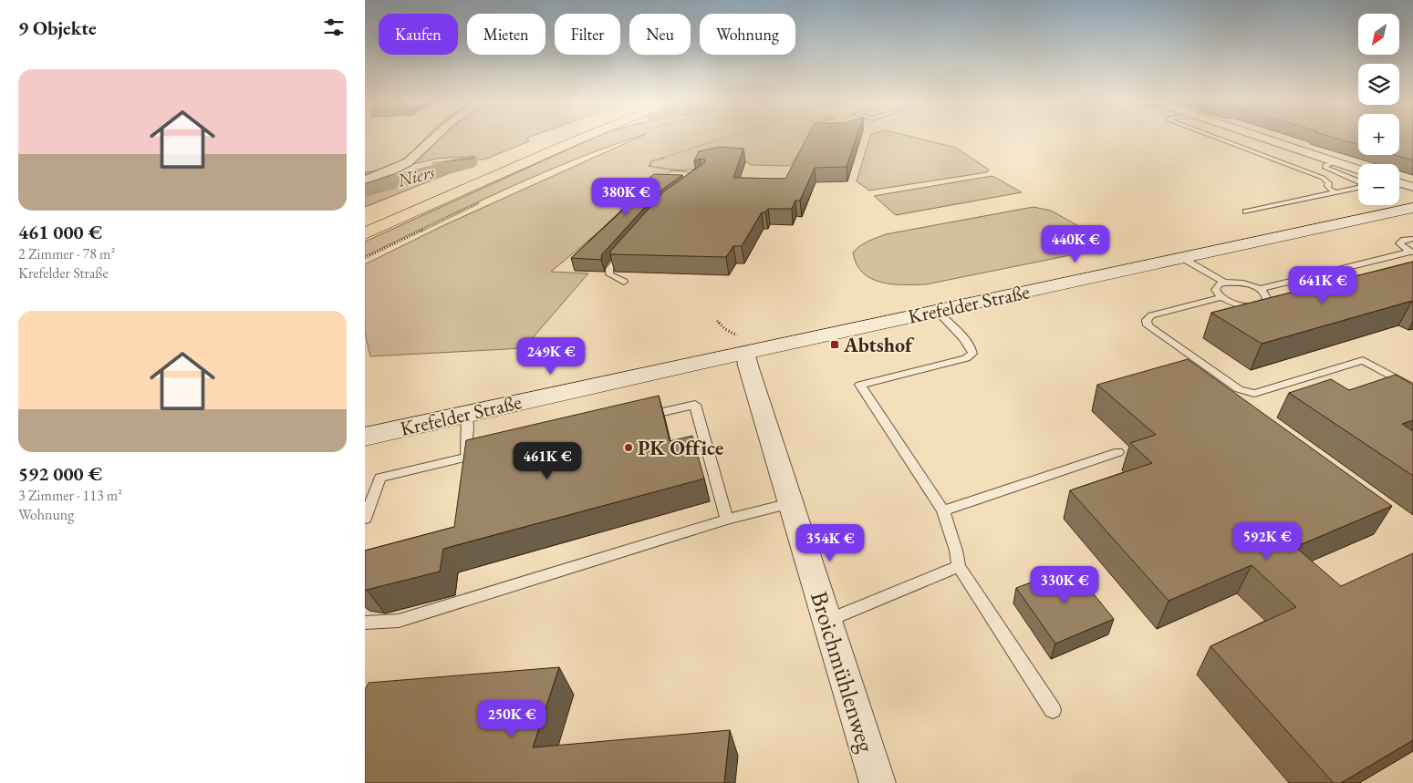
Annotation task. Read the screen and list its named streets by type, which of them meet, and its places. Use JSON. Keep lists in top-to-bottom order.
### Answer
{
  "streets": {
    "street": ["Krefelder Straße", "Broichmühlenweg"]
  },
  "crossings": [
    ["Krefelder Straße", "Broichmühlenweg"]
  ],
  "water": ["Niers"],
  "places": {
    "transit": ["Abtshof"],
    "other": ["PK Office"]
  },
  "north": "bottom left",
  "page": {
    "heading": "9 Objekte",
    "map_buttons": ["+", "−"],
    "chip": [
      "Kaufen",
      "Mieten",
      "Filter",
      "Neu",
      "Wohnung"
    ],
    "list": [
      {
        "name": "461 000 €",
        "note": "2 Zimmer · 78 m² · Krefelder Straße"
      },
      {
        "name": "592 000 €",
        "note": "3 Zimmer · 113 m² · Wohnung"
      }
    ],
    "price": [
      "380K €",
      "440K €",
      "641K €",
      "249K €",
      "461K €",
      "592K €",
      "354K €",
      "330K €",
      "250K €"
    ]
  }
}
